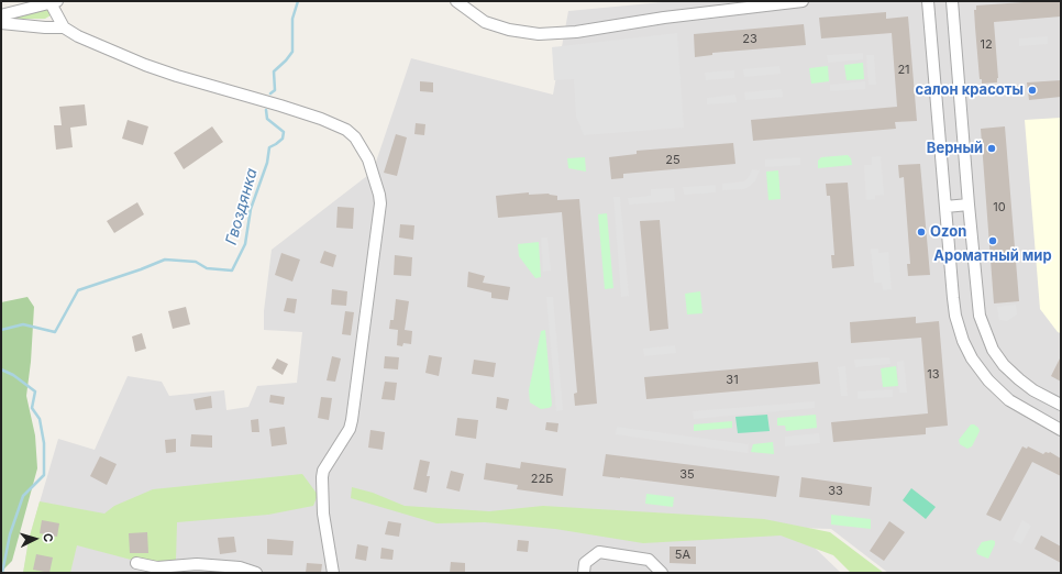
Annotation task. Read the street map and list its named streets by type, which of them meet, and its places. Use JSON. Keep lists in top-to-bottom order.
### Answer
{
  "water": ["Гвоздянка"],
  "places": [
    "салон красоты",
    "Верный",
    "Ozon",
    "Ароматный мир"
  ],
  "house_numbers": [
    "23",
    "12",
    "21",
    "25",
    "10",
    "13",
    "31",
    "35",
    "22Б",
    "33",
    "5А"
  ],
  "north": "right"
}
